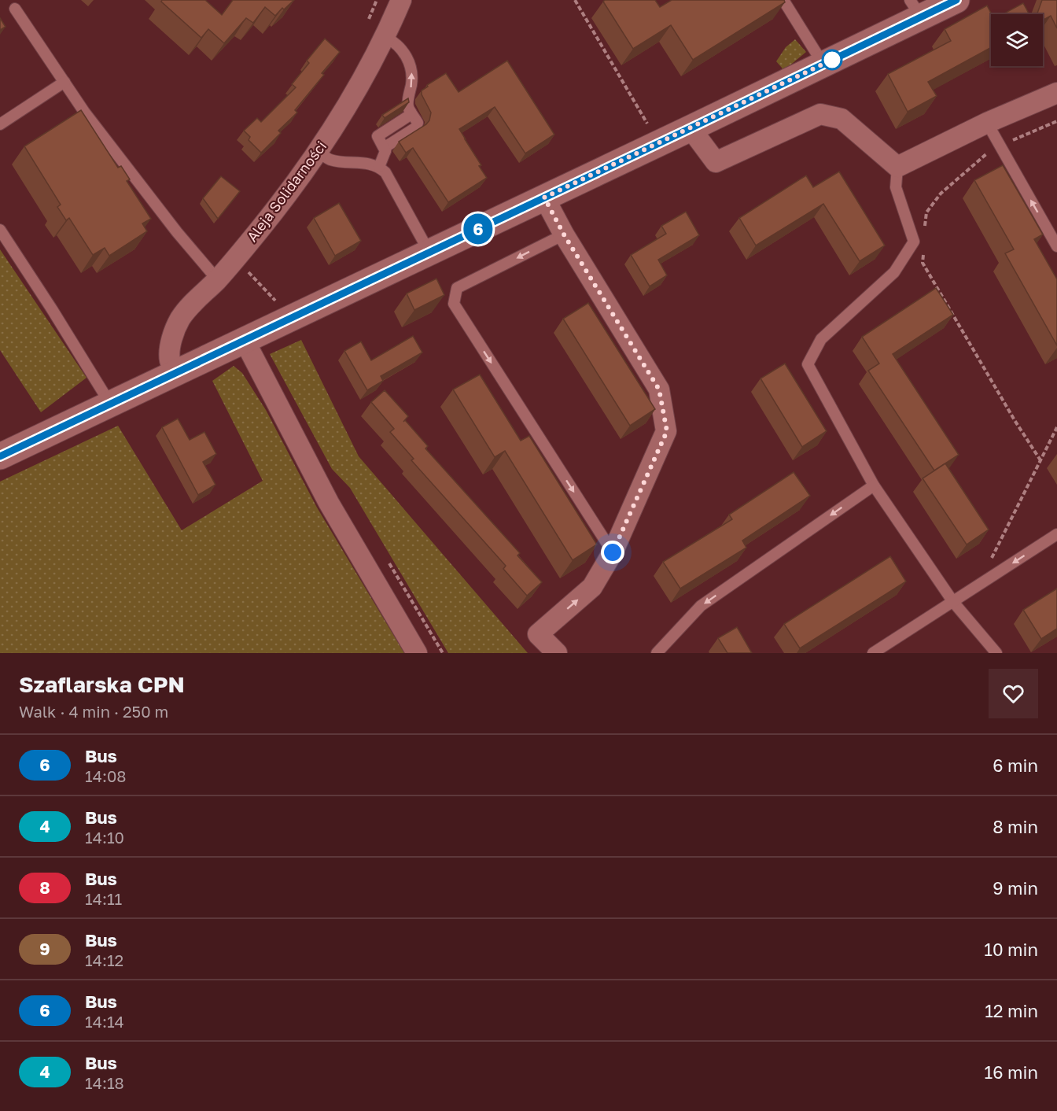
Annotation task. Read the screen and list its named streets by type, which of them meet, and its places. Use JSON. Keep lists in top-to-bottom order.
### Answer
{
  "streets": {
    "street": ["Aleja Solidarności"]
  },
  "lines": ["bus line 6"],
  "page": {
    "on_map": "6",
    "heading": ["Szaflarska CPN", "Walk · 4 min · 250 m"],
    "list": [
      {
        "mark": "6",
        "name": "Bus",
        "note": "14:08",
        "value": "6 min"
      },
      {
        "mark": "4",
        "name": "Bus",
        "note": "14:10",
        "value": "8 min"
      },
      {
        "mark": "8",
        "name": "Bus",
        "note": "14:11",
        "value": "9 min"
      },
      {
        "mark": "9",
        "name": "Bus",
        "note": "14:12",
        "value": "10 min"
      },
      {
        "mark": "6",
        "name": "Bus",
        "note": "14:14",
        "value": "12 min"
      },
      {
        "mark": "4",
        "name": "Bus",
        "note": "14:18",
        "value": "16 min"
      }
    ]
  }
}
